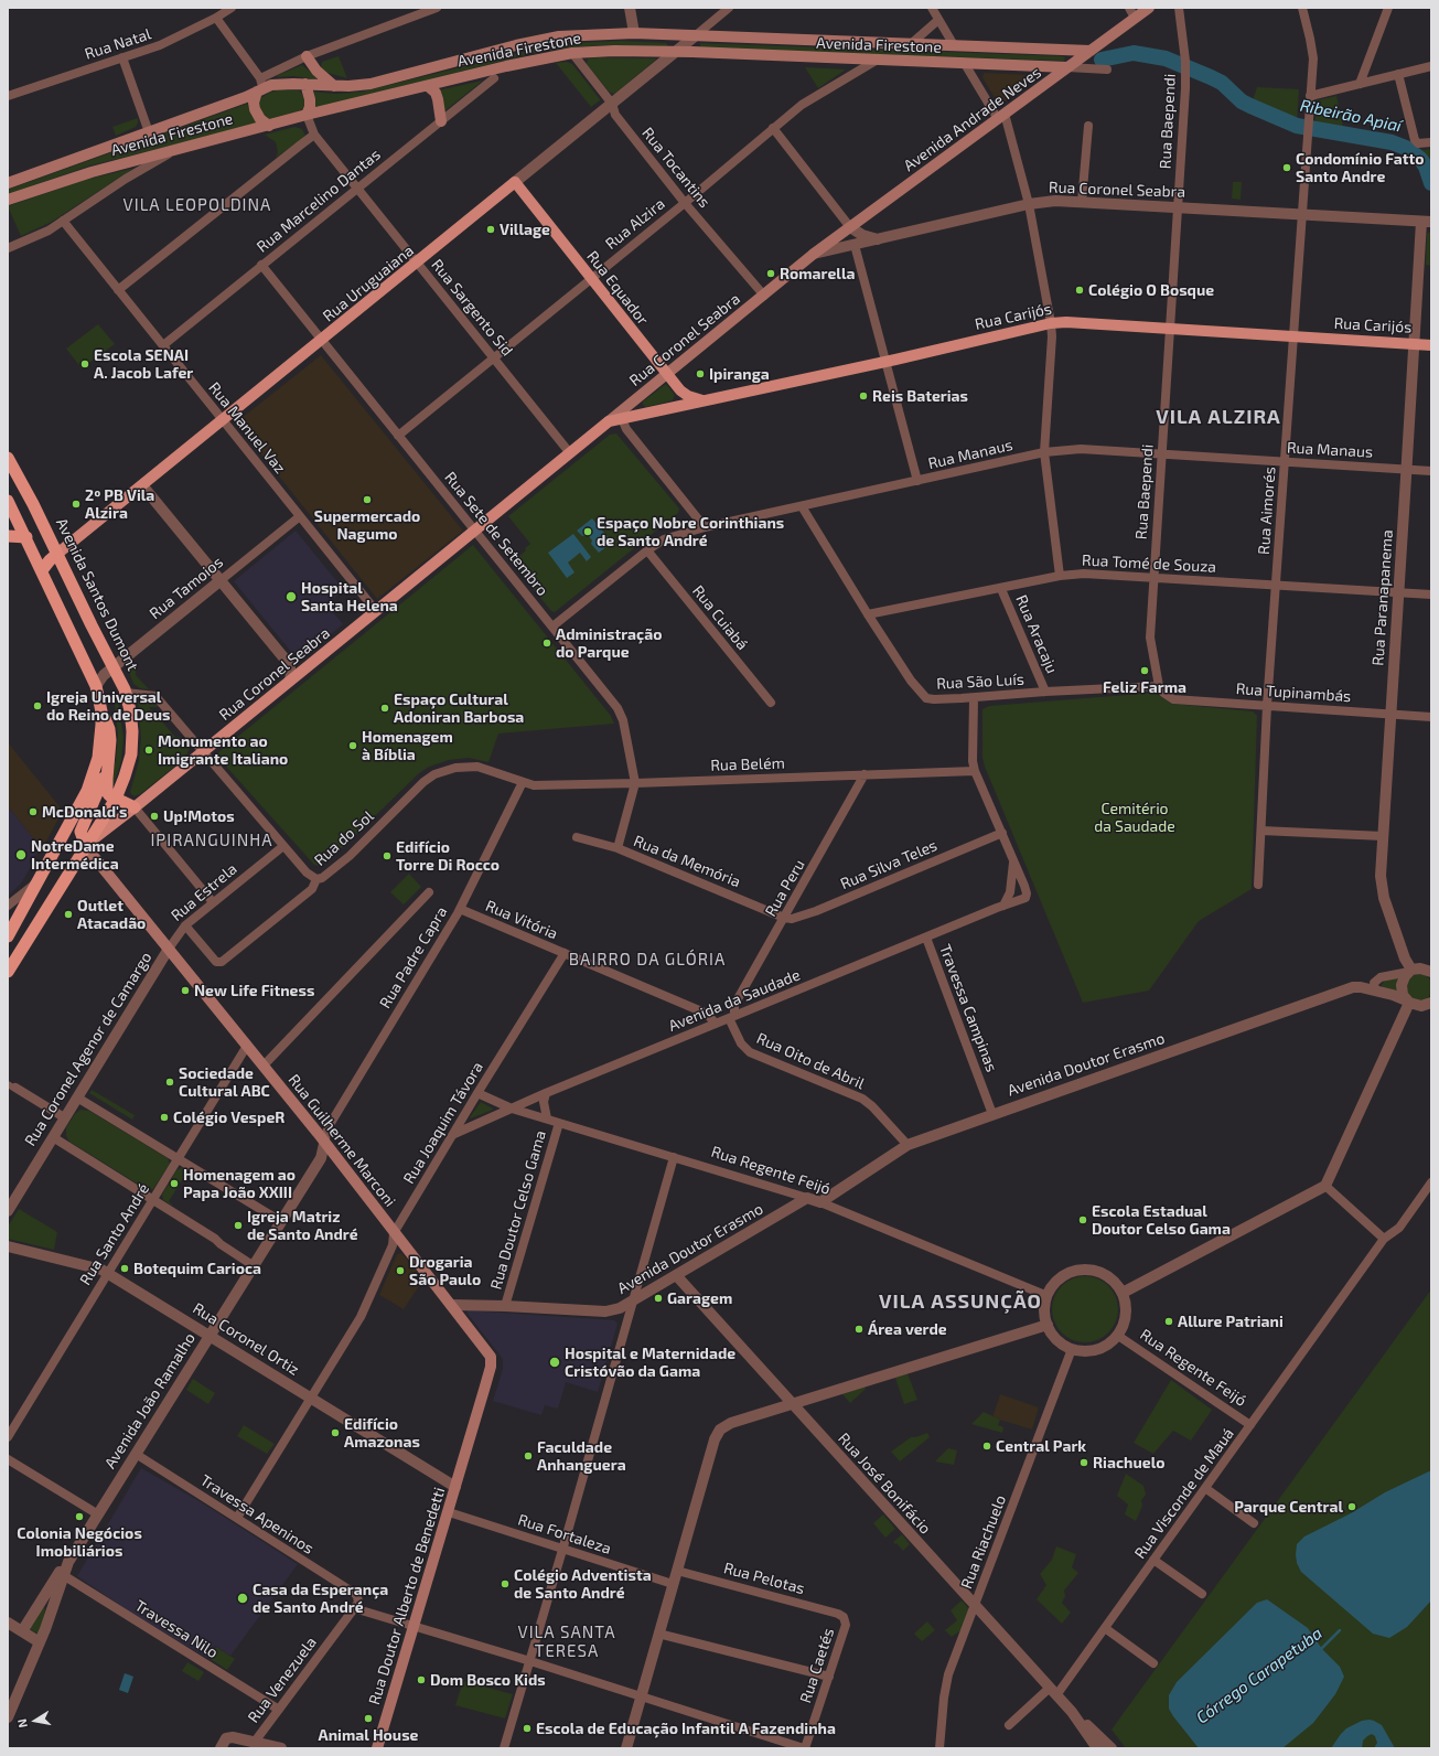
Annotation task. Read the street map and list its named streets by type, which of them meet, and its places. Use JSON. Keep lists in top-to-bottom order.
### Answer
{
  "streets": {
    "highway": ["Avenida Santos Dumont"],
    "main road": [
      "Avenida Firestone",
      "Avenida Andrade Neves",
      "Rua Coronel Seabra",
      "Rua Uruguaiana",
      "Rua Equador",
      "Rua Carijós",
      "Rua Guilherme Marconi",
      "Rua Doutor Alberto de Benedetti"
    ],
    "street": [
      "Rua Natal",
      "Rua Baependi",
      "Rua Tocantins",
      "Rua Marcelino Dantas",
      "Rua Alzira",
      "Rua Sargento Sid",
      "Rua Manuel Vaz",
      "Rua Manaus",
      "Rua Aimorés",
      "Rua Sete de Setembro",
      "Rua Tomé de Souza",
      "Rua Tamoios",
      "Rua Paranapanema",
      "Rua Cuiabá",
      "Rua Aracaju",
      "Rua São Luís",
      "Rua Tupinambás",
      "Rua Belém",
      "Rua do Sol",
      "Rua da Memória",
      "Rua Silva Teles",
      "Rua Peru",
      "Rua Estrela",
      "Rua Vitória",
      "Rua Padre Capra",
      "Avenida da Saudade",
      "Travessa Campinas",
      "Rua Coronel Agenor de Camargo",
      "Rua Oito de Abril",
      "Avenida Doutor Erasmo",
      "Rua Joaquim Távora",
      "Rua Regente Feijó",
      "Rua Doutor Celso Gama",
      "Rua Santo André",
      "Rua Coronel Ortiz",
      "Avenida João Ramalho",
      "Rua José Bonifácio",
      "Rua Visconde de Mauá",
      "Travessa Apeninos",
      "Rua Fortaleza",
      "Rua Riachuelo",
      "Rua Pelotas",
      "Travessa Nilo",
      "Rua Caetés",
      "Rua Venezuela"
    ]
  },
  "crossings": [
    ["Avenida Firestone", "Avenida Andrade Neves"],
    ["Avenida Firestone", "Rua Tocantins"],
    ["Avenida Firestone", "Rua Alzira"],
    ["Avenida Firestone", "Rua Uruguaiana"],
    ["Avenida Firestone", "Rua Sargento Sid"],
    ["Avenida Andrade Neves", "Rua Coronel Seabra"],
    ["Rua Baependi", "Rua Coronel Seabra"],
    ["Rua Baependi", "Rua Carijós"],
    ["Rua Baependi", "Rua Manaus"],
    ["Rua Baependi", "Rua Tomé de Souza"],
    ["Rua Baependi", "Rua São Luís"],
    ["Rua Baependi", "Rua Tupinambás"],
    ["Rua Tocantins", "Rua Coronel Seabra"],
    ["Rua Tocantins", "Rua Alzira"],
    ["Rua Tocantins", "Rua Uruguaiana"],
    ["Rua Coronel Seabra", "Rua Equador"],
    ["Rua Coronel Seabra", "Rua Sargento Sid"],
    ["Rua Coronel Seabra", "Rua Carijós"],
    ["Rua Coronel Seabra", "Rua Manuel Vaz"],
    ["Rua Coronel Seabra", "Rua Aimorés"],
    ["Rua Coronel Seabra", "Rua Sete de Setembro"],
    ["Rua Coronel Seabra", "Avenida Santos Dumont"],
    ["Rua Coronel Seabra", "Rua Paranapanema"],
    ["Rua Coronel Seabra", "Rua Guilherme Marconi"],
    ["Rua Marcelino Dantas", "Rua Sargento Sid"],
    ["Rua Marcelino Dantas", "Rua Manuel Vaz"],
    ["Rua Marcelino Dantas", "Rua Sete de Setembro"],
    ["Rua Alzira", "Rua Equador"],
    ["Rua Alzira", "Rua Sargento Sid"],
    ["Rua Alzira", "Rua Sete de Setembro"],
    ["Rua Uruguaiana", "Rua Equador"],
    ["Rua Uruguaiana", "Rua Sargento Sid"],
    ["Rua Uruguaiana", "Rua Manuel Vaz"],
    ["Rua Uruguaiana", "Rua Sete de Setembro"],
    ["Rua Uruguaiana", "Avenida Santos Dumont"],
    ["Rua Equador", "Rua Carijós"],
    ["Rua Carijós", "Rua Aimorés"],
    ["Rua Carijós", "Rua Paranapanema"],
    ["Rua Manuel Vaz", "Rua Tamoios"],
    ["Rua Manaus", "Rua Aimorés"],
    ["Rua Manaus", "Rua Sete de Setembro"],
    ["Rua Manaus", "Rua Paranapanema"],
    ["Rua Manaus", "Rua Cuiabá"],
    ["Rua Manaus", "Rua São Luís"],
    ["Rua Aimorés", "Rua Tomé de Souza"],
    ["Rua Aimorés", "Rua Tupinambás"],
    ["Rua Sete de Setembro", "Rua Belém"],
    ["Rua Sete de Setembro", "Rua da Memória"],
    ["Rua Tomé de Souza", "Rua Paranapanema"],
    ["Rua Tomé de Souza", "Rua Aracaju"],
    ["Rua Tomé de Souza", "Rua São Luís"],
    ["Rua Tamoios", "Avenida Santos Dumont"],
    ["Avenida Santos Dumont", "Rua Guilherme Marconi"],
    ["Rua Paranapanema", "Rua Tupinambás"],
    ["Rua Aracaju", "Rua São Luís"],
    ["Rua São Luís", "Rua Tupinambás"],
    ["Rua Belém", "Rua do Sol"],
    ["Rua Belém", "Rua Peru"],
    ["Rua Belém", "Rua Padre Capra"],
    ["Rua do Sol", "Rua Estrela"],
    ["Rua do Sol", "Rua Padre Capra"],
    ["Rua da Memória", "Rua Silva Teles"],
    ["Rua da Memória", "Rua Peru"],
    ["Rua Silva Teles", "Rua Peru"],
    ["Rua Peru", "Avenida da Saudade"],
    ["Rua Peru", "Rua Oito de Abril"],
    ["Rua Estrela", "Rua Coronel Agenor de Camargo"],
    ["Rua Estrela", "Rua Guilherme Marconi"],
    ["Rua Vitória", "Rua Padre Capra"],
    ["Rua Vitória", "Avenida da Saudade"],
    ["Rua Vitória", "Rua Joaquim Távora"],
    ["Rua Padre Capra", "Rua Guilherme Marconi"],
    ["Rua Padre Capra", "Avenida João Ramalho"],
    ["Avenida da Saudade", "Travessa Campinas"],
    ["Avenida da Saudade", "Rua Oito de Abril"],
    ["Avenida da Saudade", "Rua Joaquim Távora"],
    ["Avenida da Saudade", "Rua Regente Feijó"],
    ["Travessa Campinas", "Avenida Doutor Erasmo"],
    ["Rua Coronel Agenor de Camargo", "Rua Guilherme Marconi"],
    ["Rua Oito de Abril", "Avenida Doutor Erasmo"],
    ["Avenida Doutor Erasmo", "Rua Guilherme Marconi"],
    ["Avenida Doutor Erasmo", "Rua Regente Feijó"],
    ["Avenida Doutor Erasmo", "Rua Doutor Celso Gama"],
    ["Avenida Doutor Erasmo", "Rua José Bonifácio"],
    ["Rua Joaquim Távora", "Rua Guilherme Marconi"],
    ["Rua Joaquim Távora", "Rua Regente Feijó"],
    ["Rua Joaquim Távora", "Rua Coronel Ortiz"],
    ["Rua Joaquim Távora", "Travessa Apeninos"],
    ["Rua Guilherme Marconi", "Rua Santo André"],
    ["Rua Guilherme Marconi", "Avenida João Ramalho"],
    ["Rua Guilherme Marconi", "Rua Doutor Alberto de Benedetti"],
    ["Rua Regente Feijó", "Rua Doutor Celso Gama"],
    ["Rua Regente Feijó", "Rua Visconde de Mauá"],
    ["Rua Regente Feijó", "Rua Riachuelo"],
    ["Rua Santo André", "Rua Coronel Ortiz"],
    ["Rua Coronel Ortiz", "Avenida João Ramalho"],
    ["Rua Coronel Ortiz", "Rua Doutor Alberto de Benedetti"],
    ["Avenida João Ramalho", "Travessa Apeninos"],
    ["Avenida João Ramalho", "Travessa Nilo"],
    ["Rua José Bonifácio", "Rua Visconde de Mauá"],
    ["Rua José Bonifácio", "Rua Riachuelo"],
    ["Travessa Apeninos", "Rua Venezuela"],
    ["Rua Fortaleza", "Rua Doutor Alberto de Benedetti"],
    ["Rua Pelotas", "Rua Caetés"],
    ["Travessa Nilo", "Rua Venezuela"]
  ],
  "districts": [
    "VILA LEOPOLDINA",
    "VILA ALZIRA",
    "IPIRANGUINHA",
    "BAIRRO DA GLÓRIA",
    "VILA ASSUNÇÃO",
    "VILA SANTA TERESA"
  ],
  "water": ["Ribeirão Apiaí", "Córrego Carapetuba"],
  "parks": ["Cemitério da Saudade"],
  "places": [
    "Condomínio Fatto Santo Andre",
    "Village",
    "Romarella",
    "Colégio O Bosque",
    "Escola SENAI A. Jacob Lafer",
    "Ipiranga",
    "Reis Baterias",
    "Supermercado Nagumo",
    "2º PB Vila Alzira",
    "Espaço Nobre Corinthians de Santo André",
    "Hospital Santa Helena",
    "Administração do Parque",
    "Feliz Farma",
    "Igreja Universal do Reino de Deus",
    "Espaço Cultural Adoniran Barbosa",
    "Homenagem à Bíblia",
    "Monumento ao Imigrante Italiano",
    "McDonald's",
    "Up!Motos",
    "NotreDame Intermédica",
    "Edifício Torre Di Rocco",
    "Outlet Atacadão",
    "New Life Fitness",
    "Sociedade Cultural ABC",
    "Colégio VespeR",
    "Homenagem ao Papa João XXIII",
    "Escola Estadual Doutor Celso Gama",
    "Igreja Matriz de Santo André",
    "Botequim Carioca",
    "Drogaria São Paulo",
    "Garagem",
    "Allure Patriani",
    "Área verde",
    "Hospital e Maternidade Cristóvão da Gama",
    "Edifício Amazonas",
    "Central Park",
    "Faculdade Anhanguera",
    "Riachuelo",
    "Parque Central",
    "Colonia Negócios Imobiliários",
    "Colégio Adventista de Santo André",
    "Casa da Esperança de Santo André",
    "Dom Bosco Kids",
    "Animal House",
    "Escola de Educação Infantil A Fazendinha"
  ],
  "north": "left"
}
